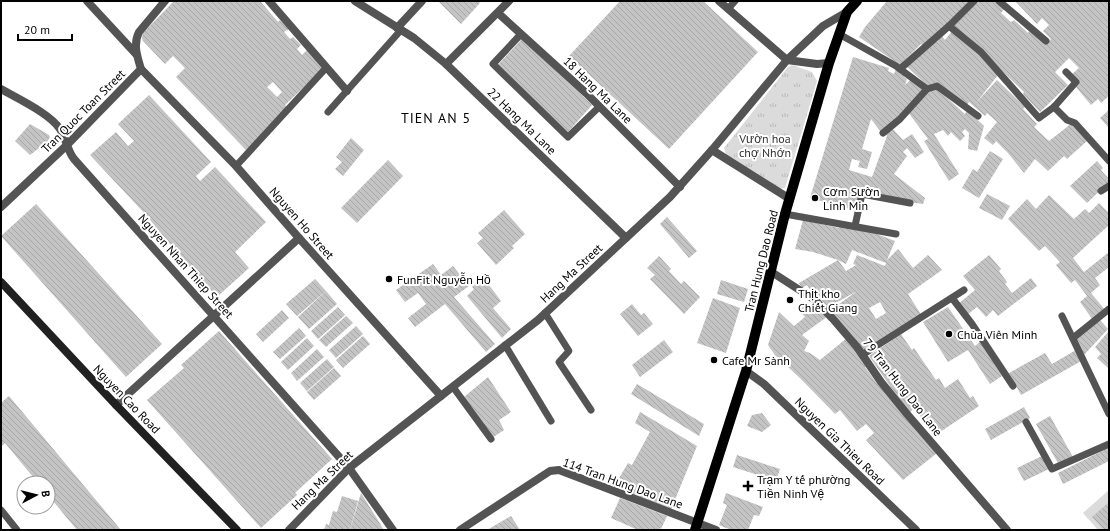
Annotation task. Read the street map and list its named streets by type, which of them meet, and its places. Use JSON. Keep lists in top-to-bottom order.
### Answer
{
  "streets": {
    "main road": ["Tran Hung Dao Road", "Nguyen Cao Road"],
    "street": [
      "18 Hang Ma Lane",
      "Tran Quoc Toan Street",
      "22 Hang Ma Lane",
      "Nguyen Ho Street",
      "Nguyen Nhan Thiep Street",
      "Hang Ma Street",
      "79 Tran Hung Dao Lane",
      "Nguyen Gia Thieu Road",
      "114 Tran Hung Dao Lane"
    ]
  },
  "crossings": [
    ["18 Hang Ma Lane", "Hang Ma Street"],
    ["Tran Quoc Toan Street", "Nguyen Ho Street"],
    ["Tran Quoc Toan Street", "Nguyen Nhan Thiep Street"],
    ["22 Hang Ma Lane", "Hang Ma Street"],
    ["Nguyen Ho Street", "Hang Ma Street"],
    ["Tran Hung Dao Road", "Hang Ma Street"],
    ["Tran Hung Dao Road", "79 Tran Hung Dao Lane"],
    ["Tran Hung Dao Road", "Nguyen Gia Thieu Road"],
    ["Tran Hung Dao Road", "114 Tran Hung Dao Lane"],
    ["Nguyen Nhan Thiep Street", "Hang Ma Street"]
  ],
  "districts": ["TIEN AN 5"],
  "parks": ["Vườn hoa chợ Nhớn"],
  "places": {
    "other": [
      "Cơm Sườn Linh Min",
      "FunFit Nguyễn Hồ",
      "Thịt kho Chiết Giang",
      "Chùa Viên Minh",
      "Cafe Mr Sành"
    ],
    "health": ["Trạm Y tế phường Tiền Ninh Vệ"]
  },
  "scale_bar": "20 m",
  "north": "right"
}
